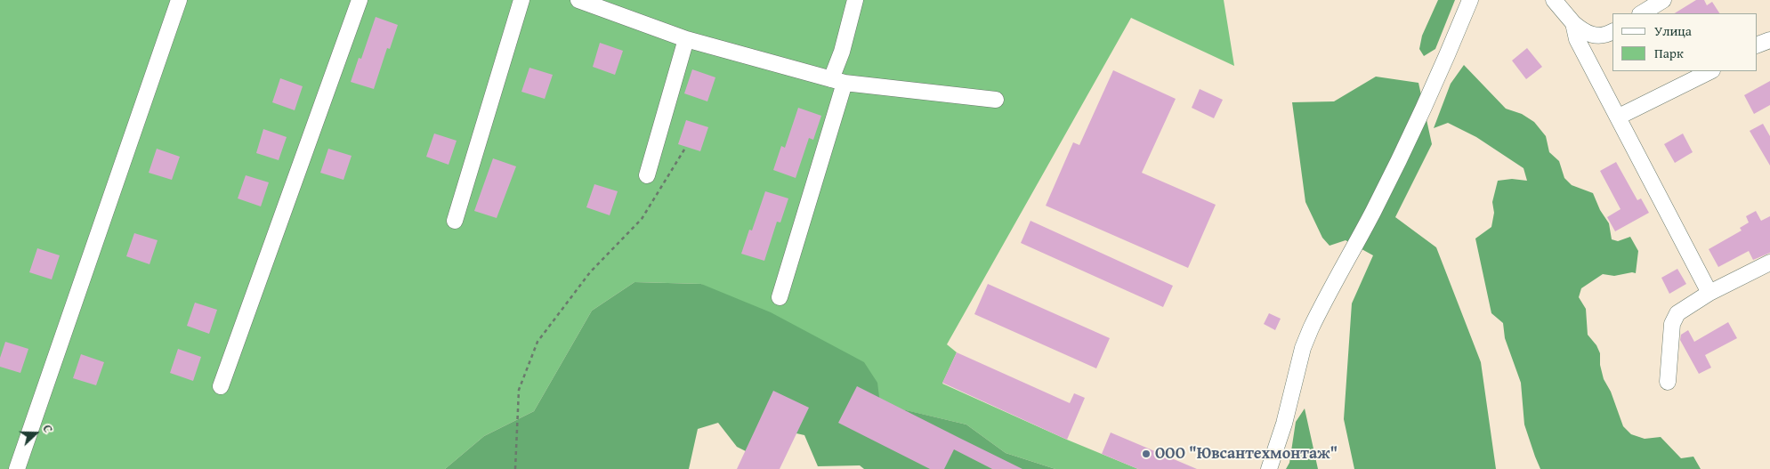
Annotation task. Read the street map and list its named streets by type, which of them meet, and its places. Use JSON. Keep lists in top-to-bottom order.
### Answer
{
  "places": ["ООО \"Ювсантехмонтаж\""],
  "legend": ["Улица", "Парк"],
  "north": "right"
}
